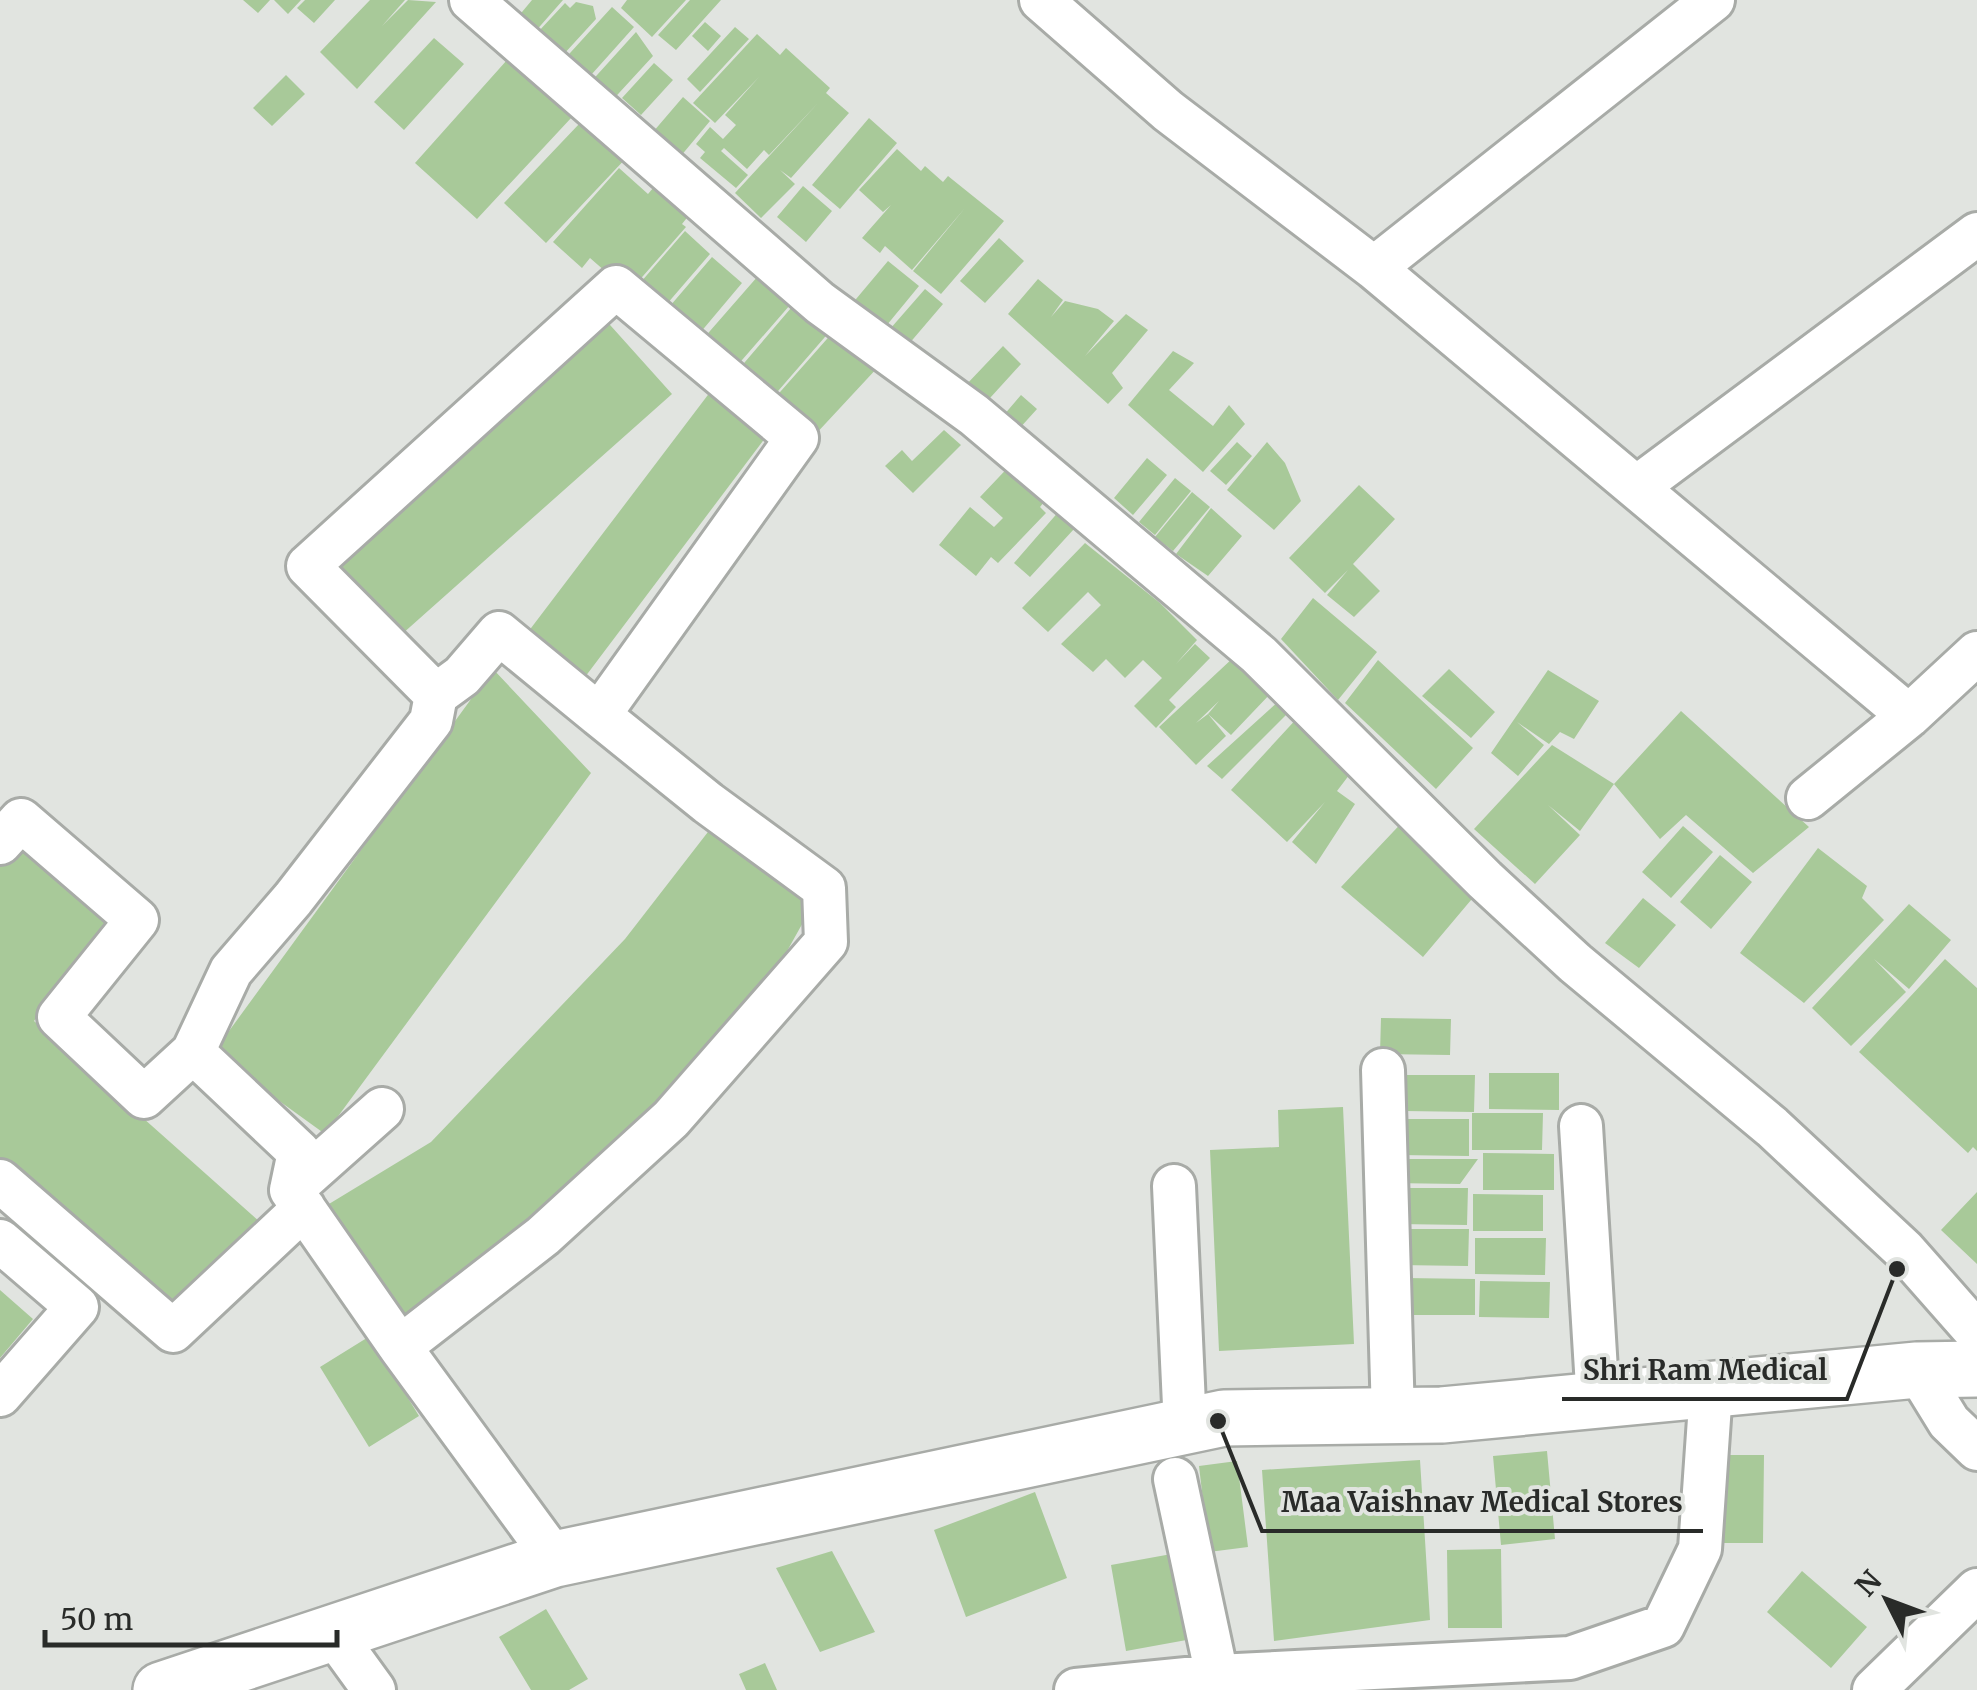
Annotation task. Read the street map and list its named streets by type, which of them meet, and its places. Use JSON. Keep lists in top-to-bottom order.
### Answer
{
  "places": ["Shri Ram Medical", "Maa Vaishnav Medical Stores"],
  "scale_bar": "50 m",
  "north": "top left"
}
